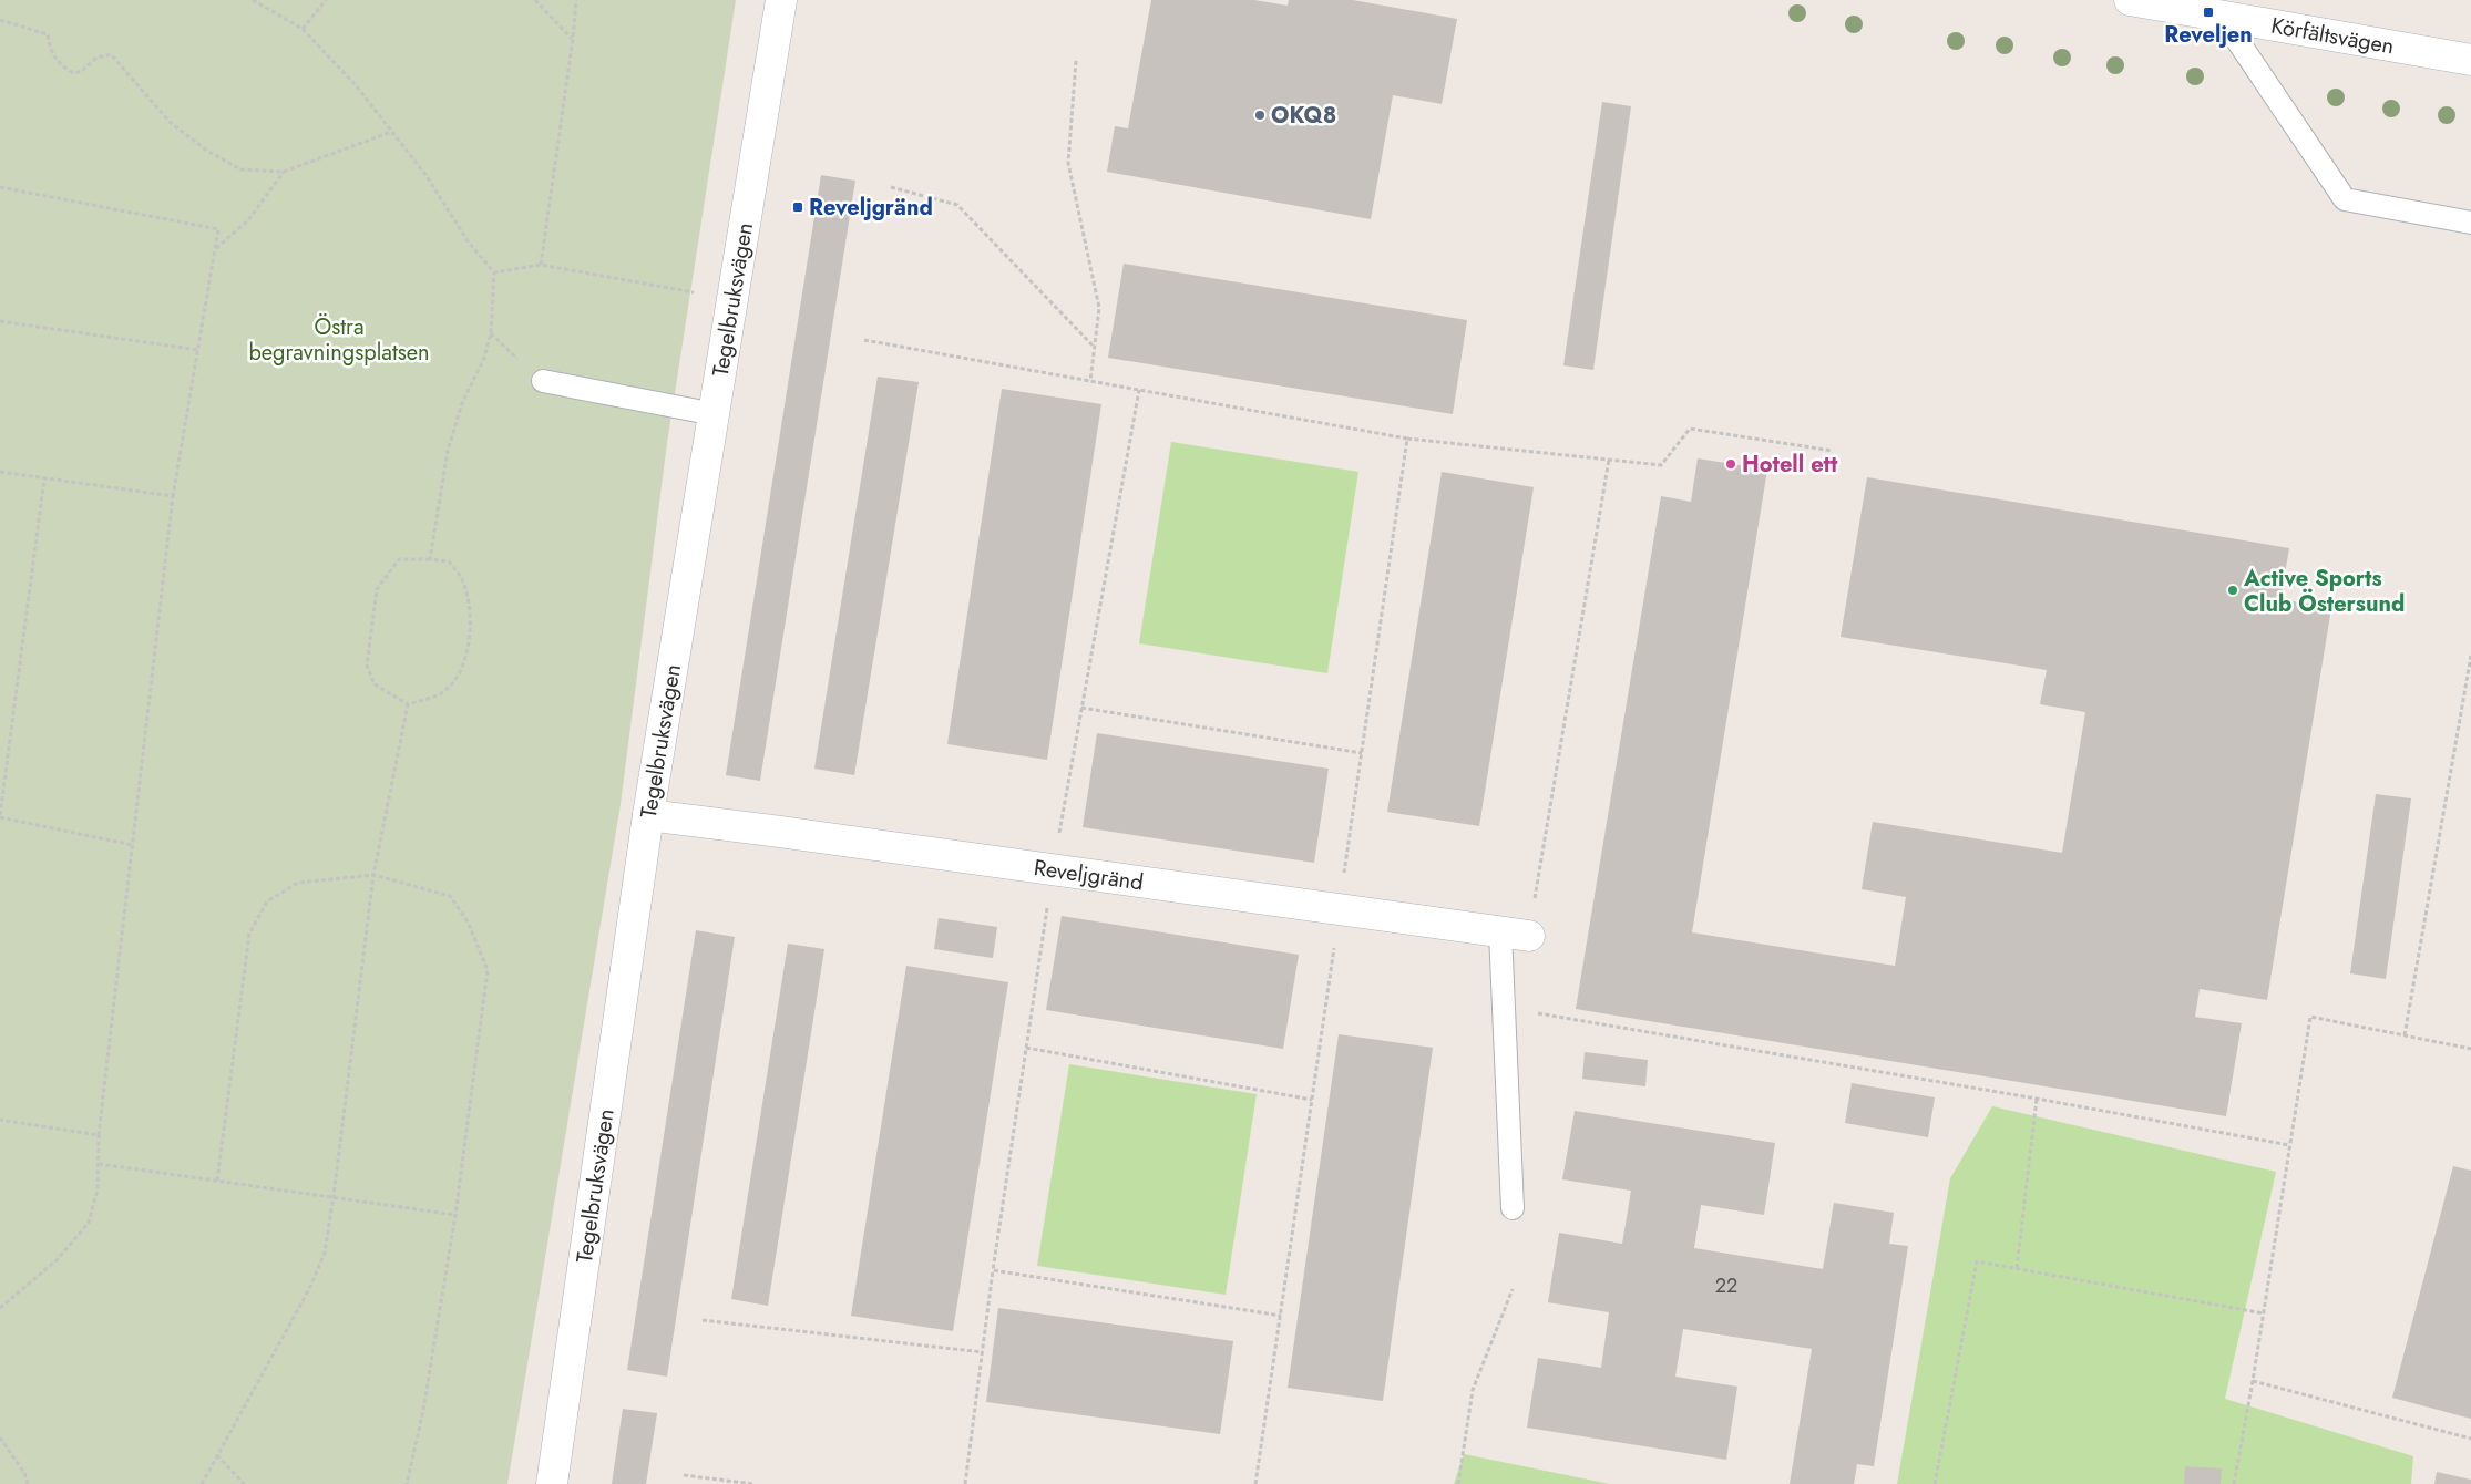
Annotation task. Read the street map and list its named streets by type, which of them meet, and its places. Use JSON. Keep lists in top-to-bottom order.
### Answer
{
  "streets": {
    "street": ["Körfältsvägen", "Tegelbruksvägen", "Reveljgränd"]
  },
  "crossings": [
    ["Tegelbruksvägen", "Reveljgränd"]
  ],
  "parks": ["Östra begravningsplatsen"],
  "places": {
    "transit": ["Reveljen", "Reveljgränd"],
    "other": ["OKQ8", "Hotell ett", "Active Sports Club Östersund"]
  },
  "house_numbers": ["22"]
}
